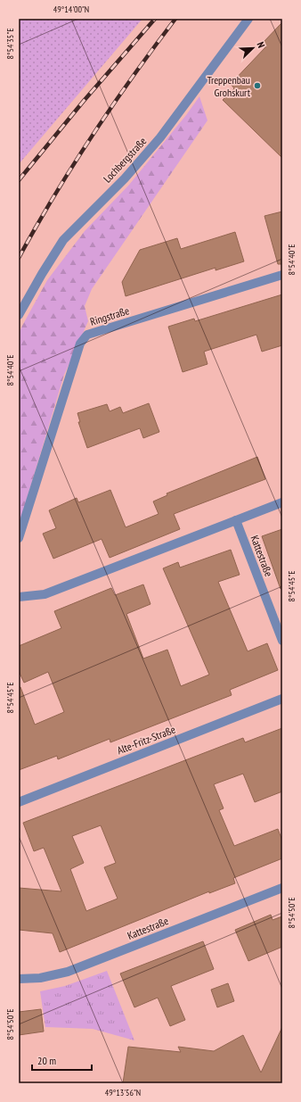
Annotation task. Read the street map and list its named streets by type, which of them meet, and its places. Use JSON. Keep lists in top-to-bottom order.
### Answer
{
  "streets": {
    "street": [
      "Lochbergstraße",
      "Ringstraße",
      "Kattestraße",
      "Alte-Fritz-Straße"
    ]
  },
  "places": ["Treppenbau Grohskurt"],
  "scale_bar": "20 m",
  "north": "top right",
  "coordinates": [
    "49°14'00\"N",
    "8°54'35\"E",
    "8°54'40\"E",
    "8°54'45\"E",
    "8°54'50\"E",
    "49°13'56\"N"
  ]
}
